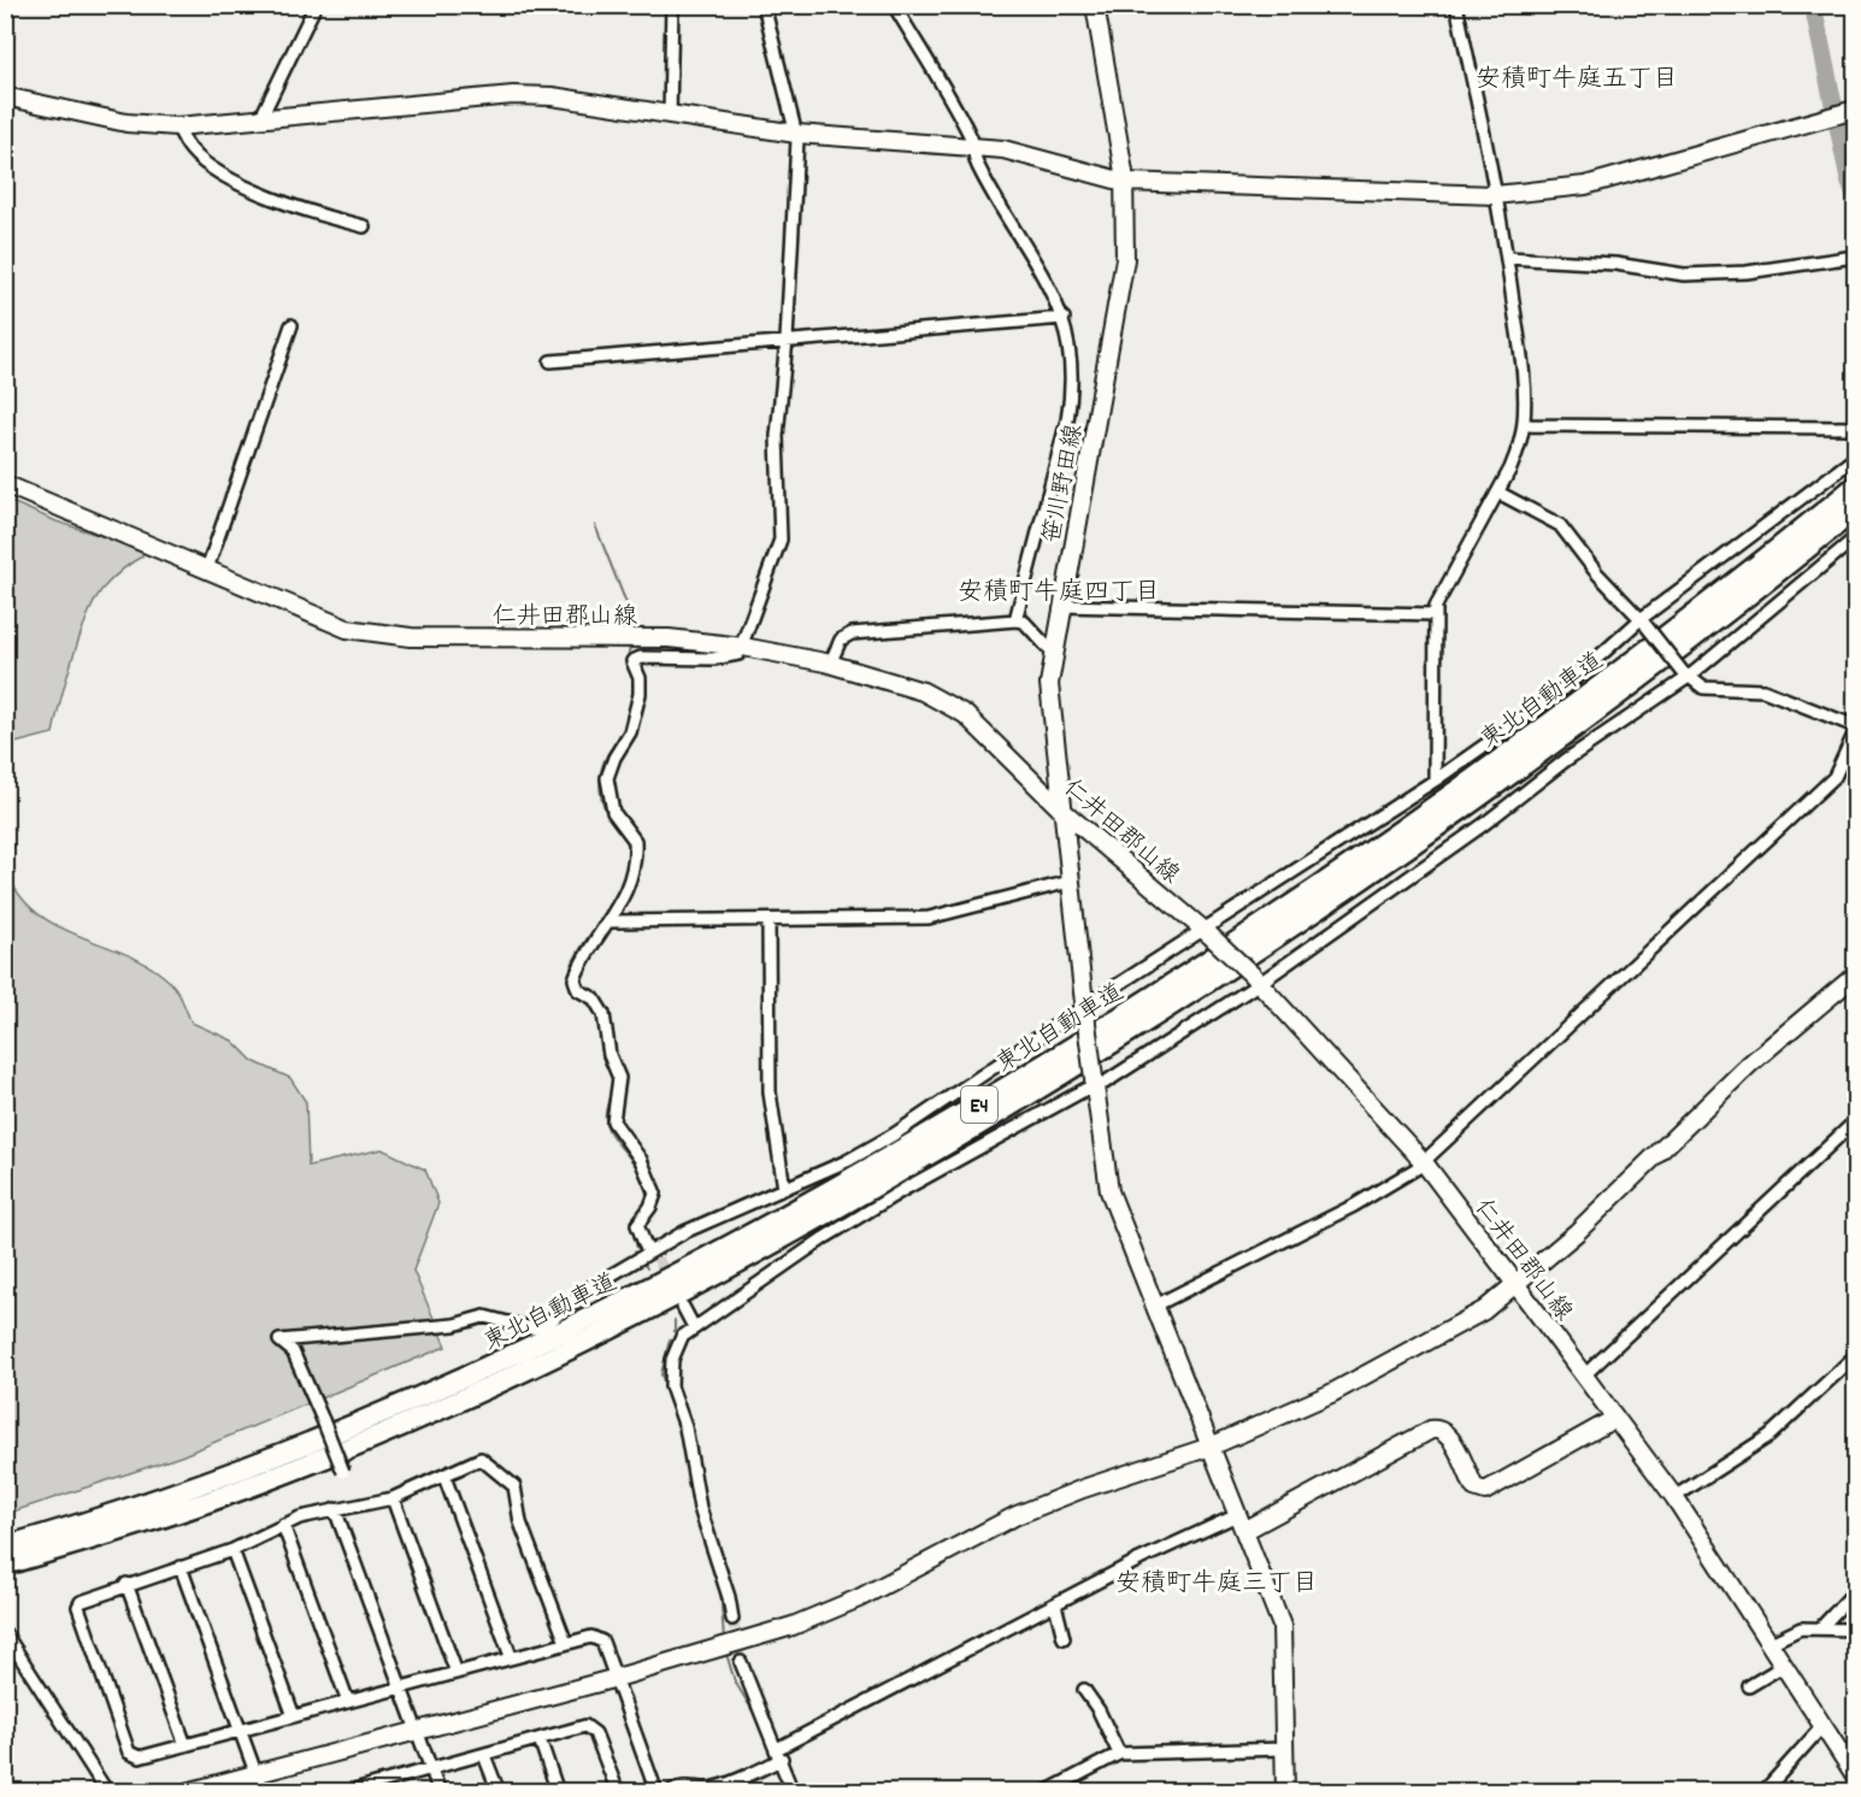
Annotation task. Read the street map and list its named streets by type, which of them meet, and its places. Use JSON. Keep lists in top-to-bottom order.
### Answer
{
  "streets": {
    "highway": ["東北自動車道", "E4"],
    "street": ["笹川野田線", "仁井田郡山線"]
  },
  "crossings": [
    ["笹川野田線", "仁井田郡山線"]
  ],
  "districts": ["安積町牛庭五丁目", "安積町牛庭四丁目", "安積町牛庭三丁目"]
}
